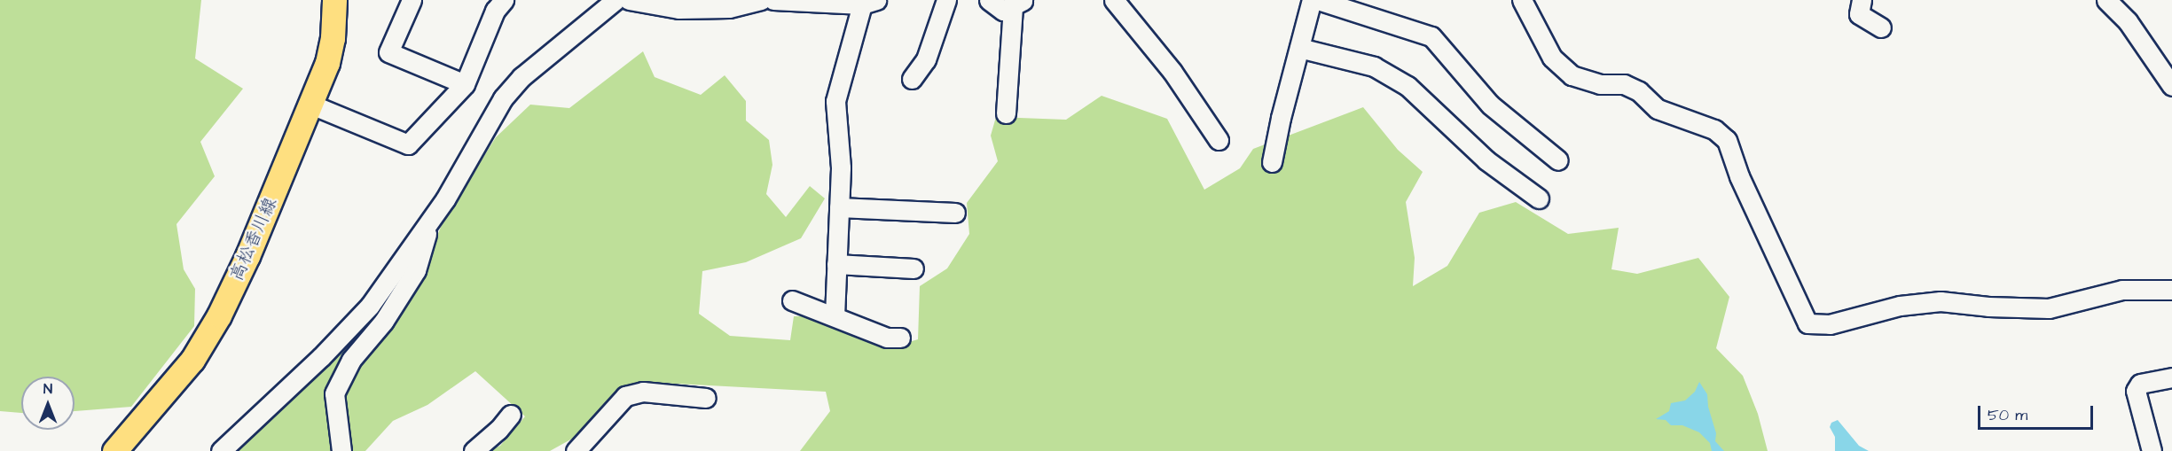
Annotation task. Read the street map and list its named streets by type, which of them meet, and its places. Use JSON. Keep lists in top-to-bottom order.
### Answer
{
  "streets": {
    "main road": ["高松香川線"]
  },
  "scale_bar": "50 m",
  "north": "top"
}
